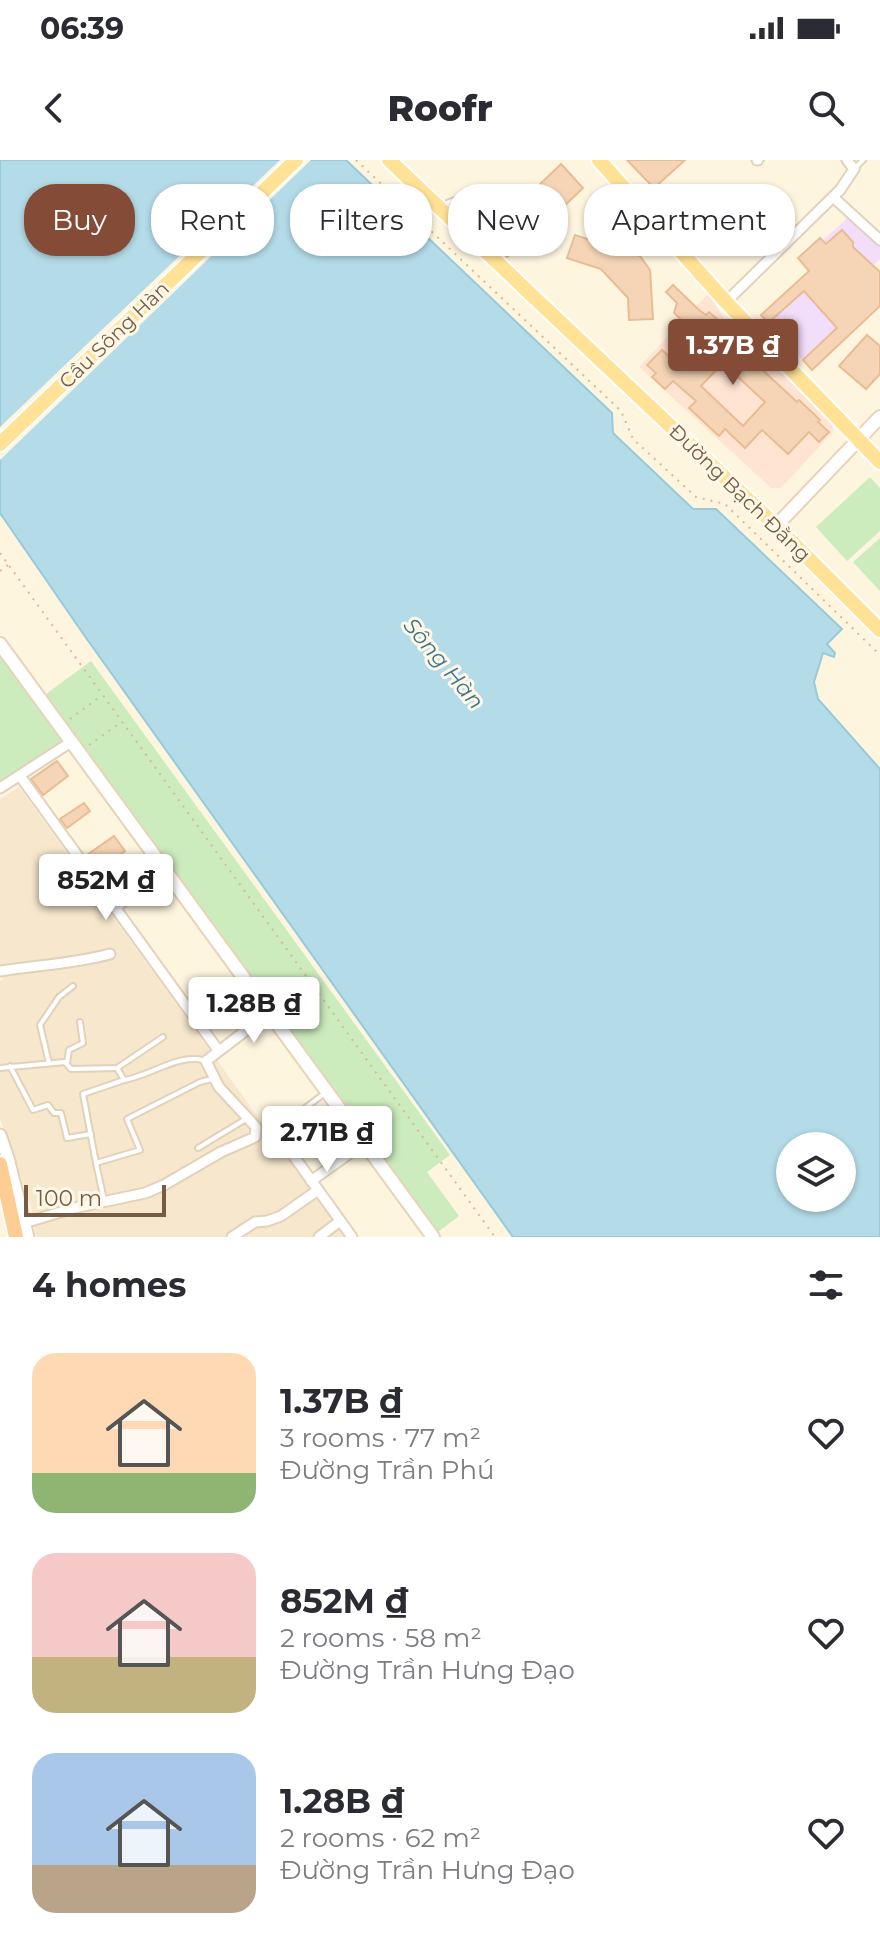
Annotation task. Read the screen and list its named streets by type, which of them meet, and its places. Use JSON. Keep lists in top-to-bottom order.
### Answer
{
  "streets": {
    "main road": ["Cầu Sông Hàn", "Đường Bạch Đằng"]
  },
  "water": ["Sông Hàn"],
  "scale_bar": "100 m",
  "page": {
    "status": "06:39",
    "header": "Roofr",
    "chip": [
      "Buy",
      "Rent",
      "Filters",
      "New",
      "Apartment"
    ],
    "price": [
      "1.37B ₫",
      "852M ₫",
      "1.28B ₫",
      "2.71B ₫"
    ],
    "scale": "100 m",
    "heading": "4 homes",
    "list": [
      {
        "name": "1.37B ₫",
        "note": "3 rooms · 77 m² · Đường Trần Phú"
      },
      {
        "name": "852M ₫",
        "note": "2 rooms · 58 m² · Đường Trần Hưng Đạo"
      },
      {
        "name": "1.28B ₫",
        "note": "2 rooms · 62 m² · Đường Trần Hưng Đạo"
      }
    ]
  }
}
